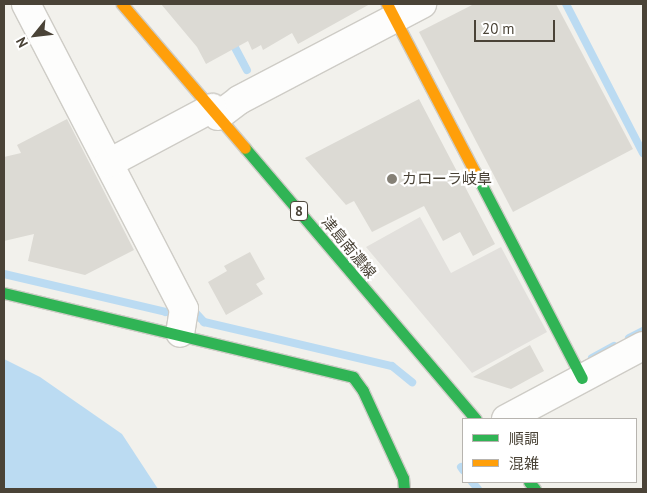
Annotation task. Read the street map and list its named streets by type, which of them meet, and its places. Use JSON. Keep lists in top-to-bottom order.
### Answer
{
  "streets": {
    "street": ["8", "津島南濃線"]
  },
  "places": ["カローラ岐阜"],
  "legend": ["順調", "混雑"],
  "scale_bar": "20 m",
  "north": "bottom left"
}
